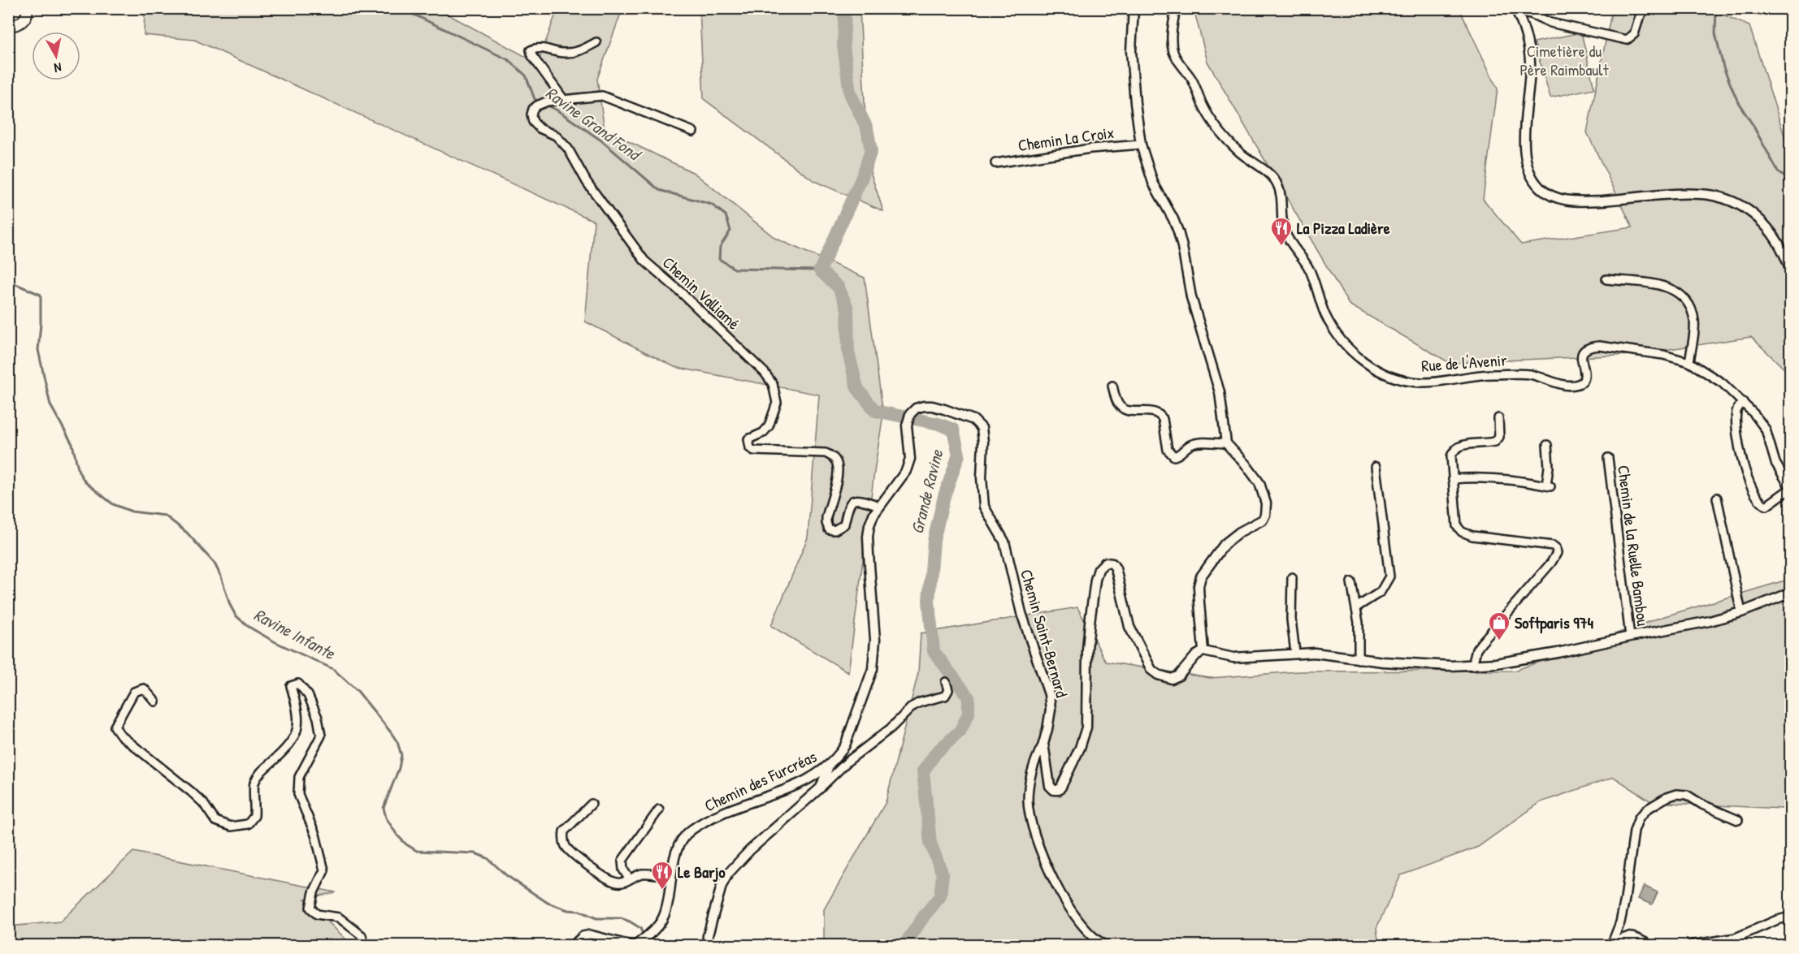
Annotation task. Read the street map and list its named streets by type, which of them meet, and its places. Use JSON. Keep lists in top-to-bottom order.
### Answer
{
  "streets": {
    "street": [
      "Chemin La Croix",
      "Chemin Valliamé",
      "Rue de l'Avenir",
      "Chemin de la Ruelle Bambou",
      "Chemin Saint-Bernard",
      "Chemin des Furcréas"
    ]
  },
  "crossings": [
    ["Chemin Valliamé", "Chemin des Furcréas"],
    ["Chemin Saint-Bernard", "Chemin des Furcréas"]
  ],
  "water": ["Ravine Grand Fond", "Grande Ravine", "Ravine Infante"],
  "parks": ["Cimetière du Père Raimbault"],
  "places": {
    "restaurant": ["La Pizza Ladière", "Le Barjo"],
    "shop": ["Softparis 974"]
  },
  "north": "bottom"
}
